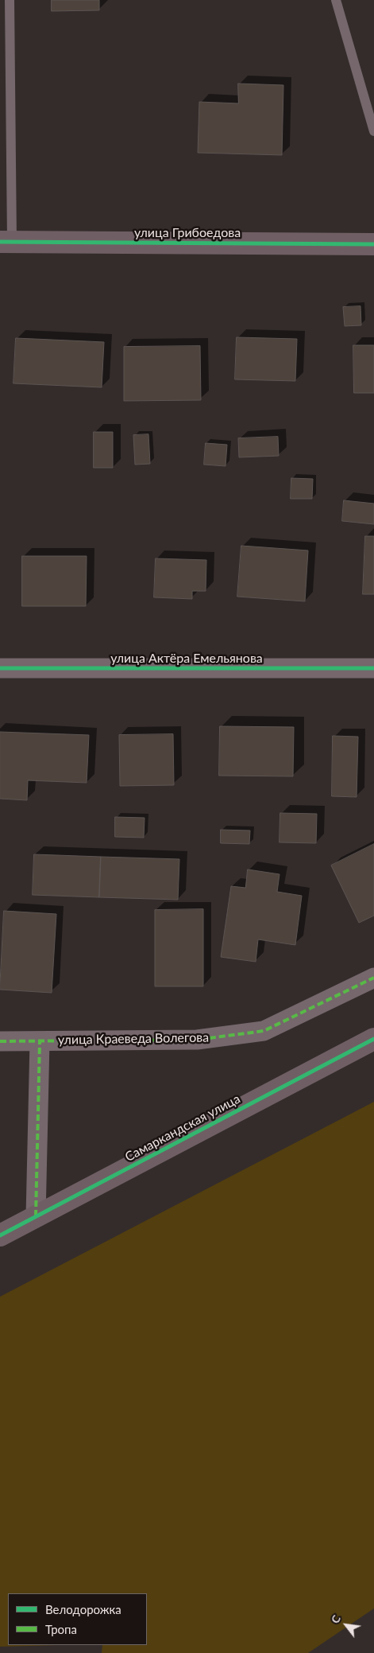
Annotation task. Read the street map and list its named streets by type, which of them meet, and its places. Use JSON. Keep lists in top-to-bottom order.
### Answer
{
  "streets": {
    "street": [
      "улица Грибоедова",
      "улица Актёра Емельянова",
      "улица Краеведа Волегова",
      "Самаркандская улица"
    ]
  },
  "legend": ["Велодорожка", "Тропа"],
  "north": "top left"
}
